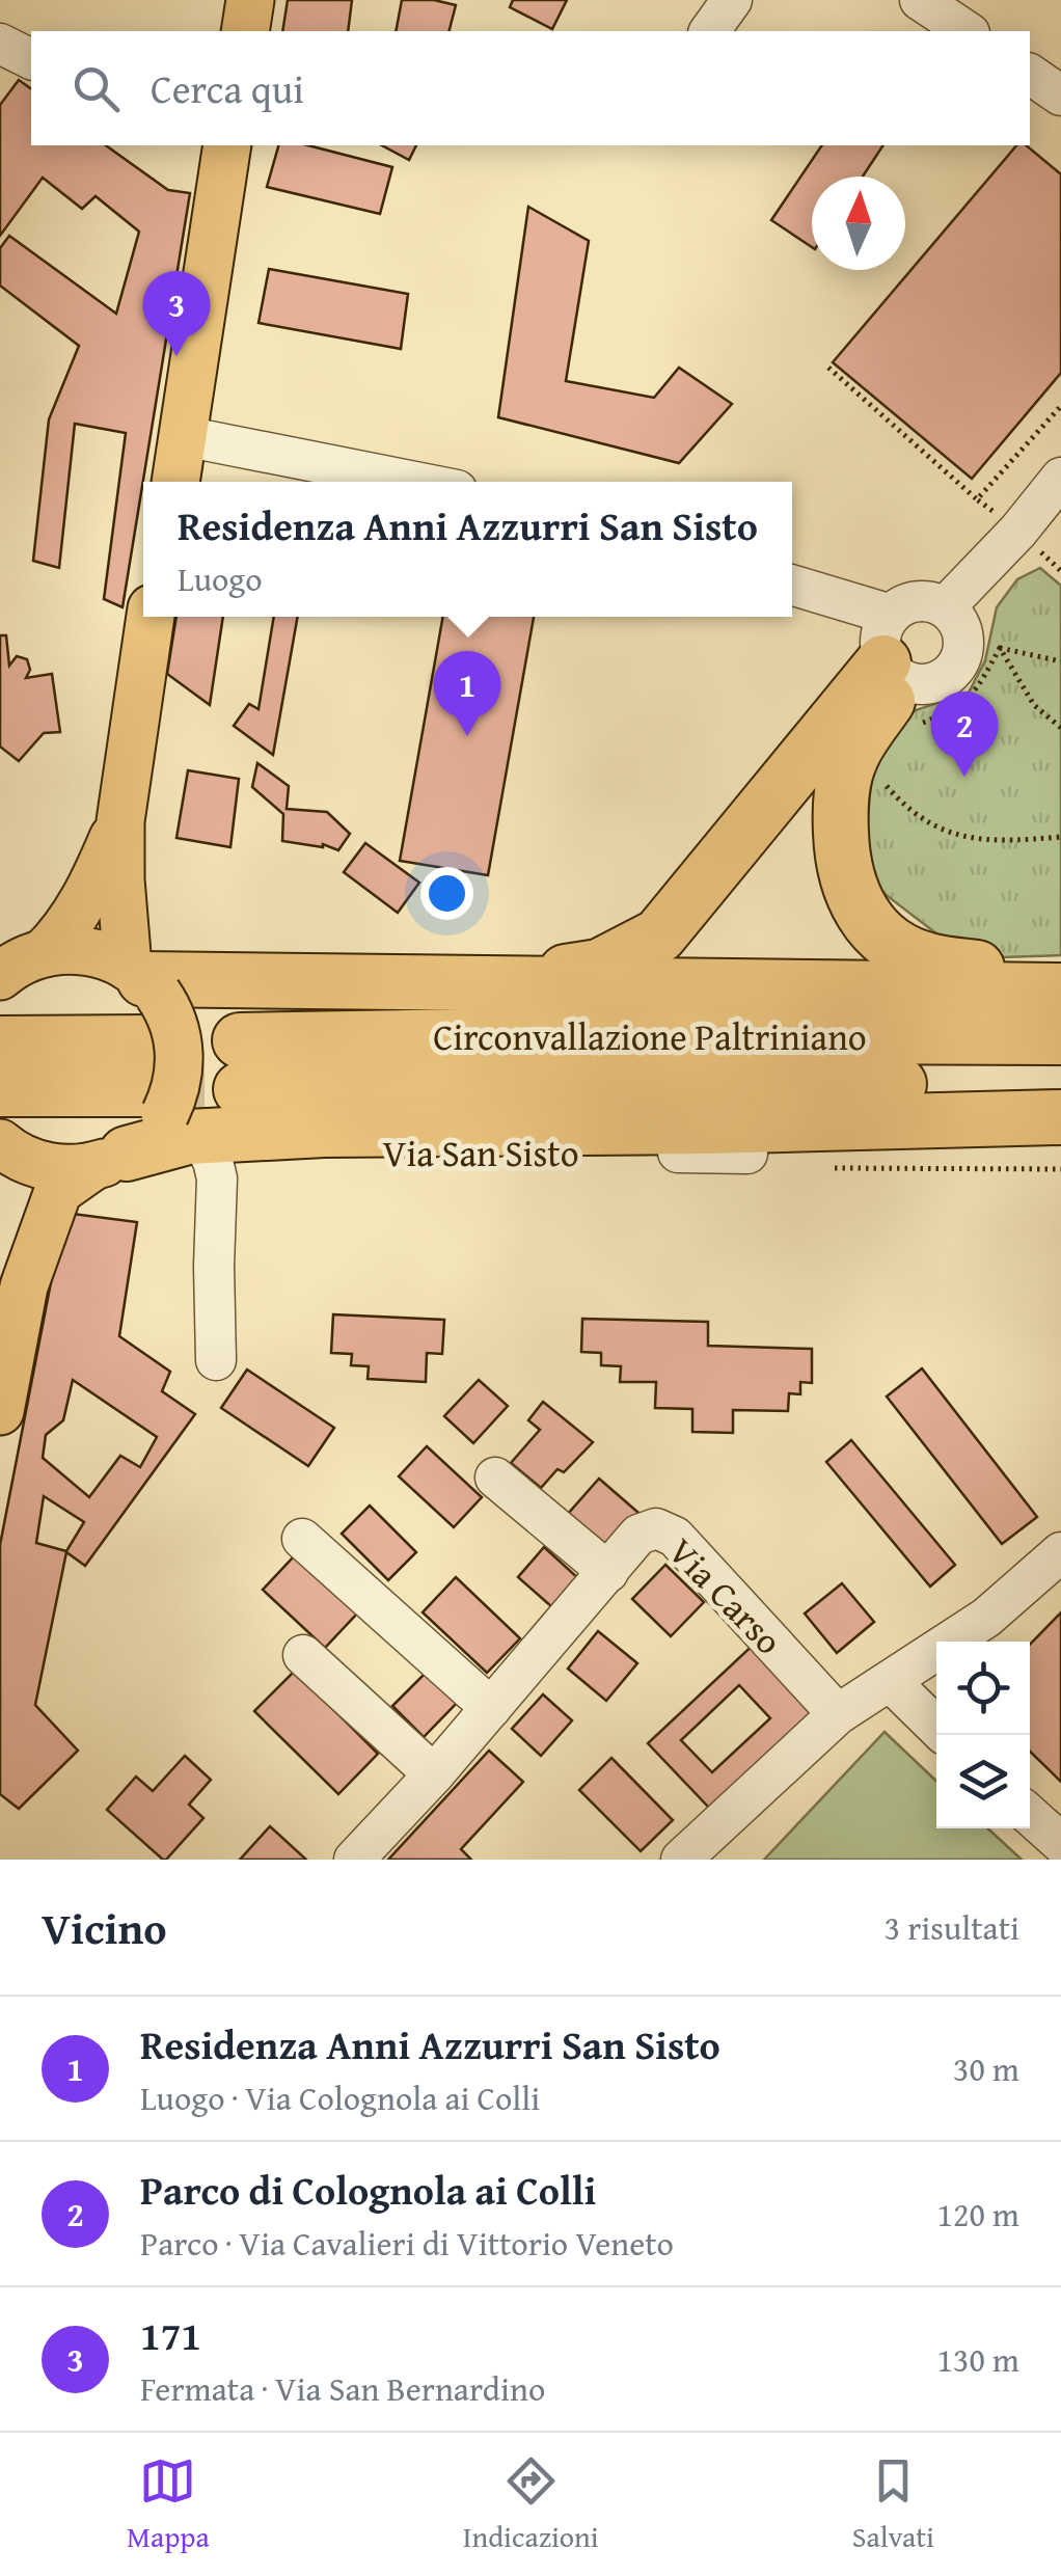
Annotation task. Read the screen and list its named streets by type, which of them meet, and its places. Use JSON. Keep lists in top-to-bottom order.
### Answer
{
  "streets": {
    "highway": ["Circonvallazione Paltriniano"],
    "street": ["Via Carso"]
  },
  "north": "top",
  "page": {
    "search": "Cerca qui",
    "pins": ["3", "1", "2"],
    "popup": ["Residenza Anni Azzurri San Sisto", "Luogo"],
    "heading": ["Vicino", "3 risultati"],
    "list": [
      {
        "mark": "1",
        "name": "Residenza Anni Azzurri San Sisto",
        "note": "Luogo · Via Colognola ai Colli",
        "value": "30 m"
      },
      {
        "mark": "2",
        "name": "Parco di Colognola ai Colli",
        "note": "Parco · Via Cavalieri di Vittorio Veneto",
        "value": "120 m"
      },
      {
        "mark": "3",
        "name": "171",
        "note": "Fermata · Via San Bernardino",
        "value": "130 m"
      }
    ],
    "nav": ["Mappa", "Indicazioni", "Salvati"]
  }
}
